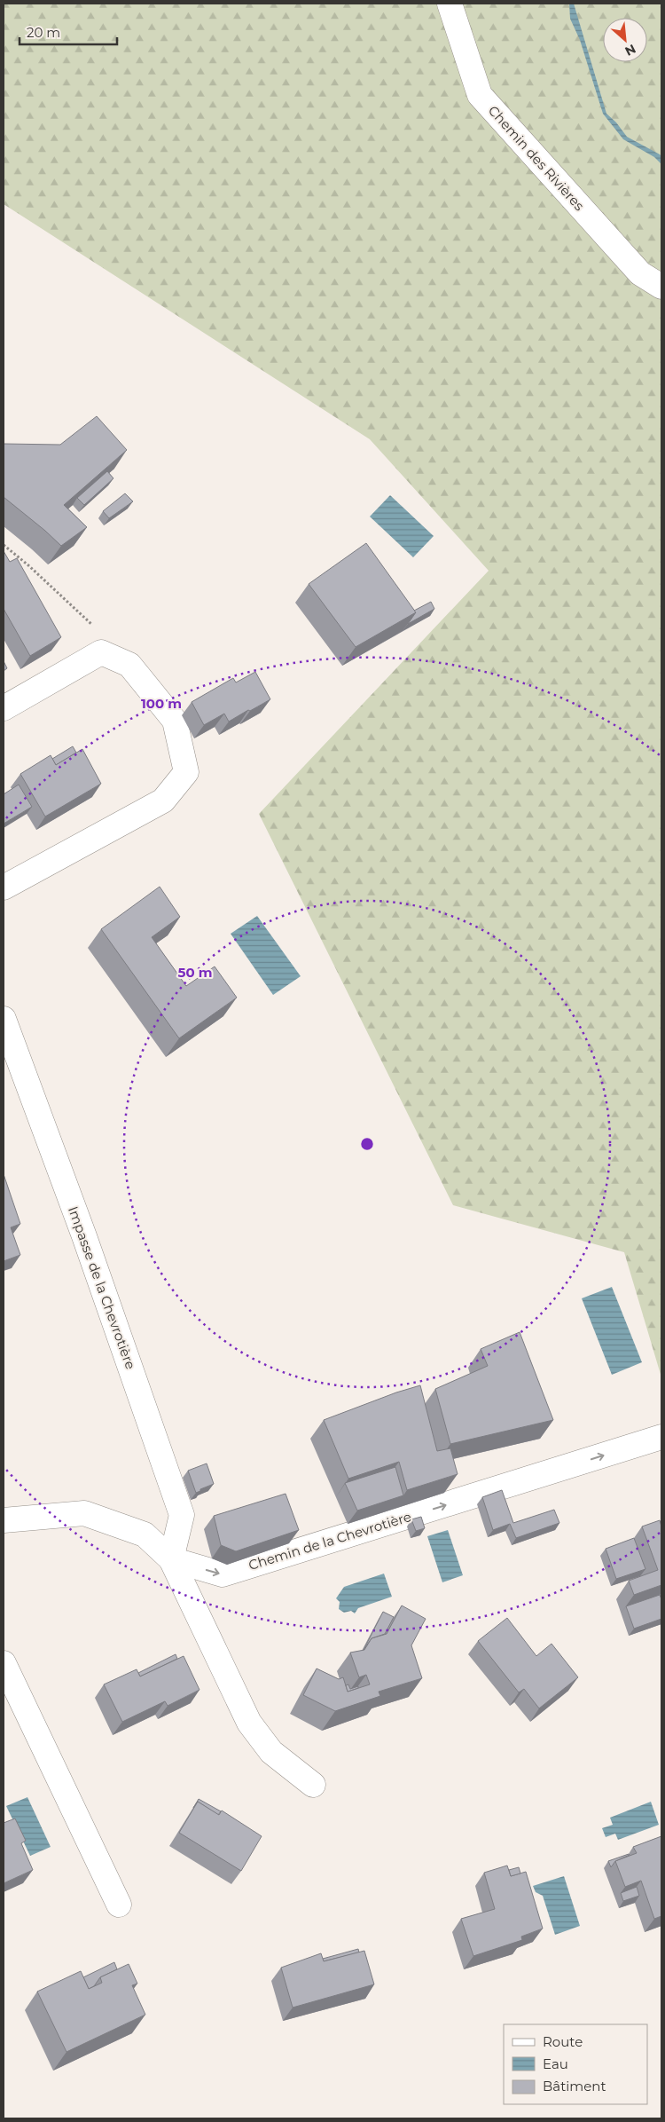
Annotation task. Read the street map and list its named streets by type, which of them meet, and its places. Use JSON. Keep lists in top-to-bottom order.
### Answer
{
  "streets": {
    "street": ["Chemin des Rivières", "Impasse de la Chevrotière", "Chemin de la Chevrotière"]
  },
  "crossings": [
    ["Impasse de la Chevrotière", "Chemin de la Chevrotière"]
  ],
  "one_way": ["Chemin de la Chevrotière"],
  "legend": ["Route", "Eau", "Bâtiment"],
  "scale_bar": "20 m",
  "north": "bottom right",
  "rings": ["100 m", "50 m"]
}
